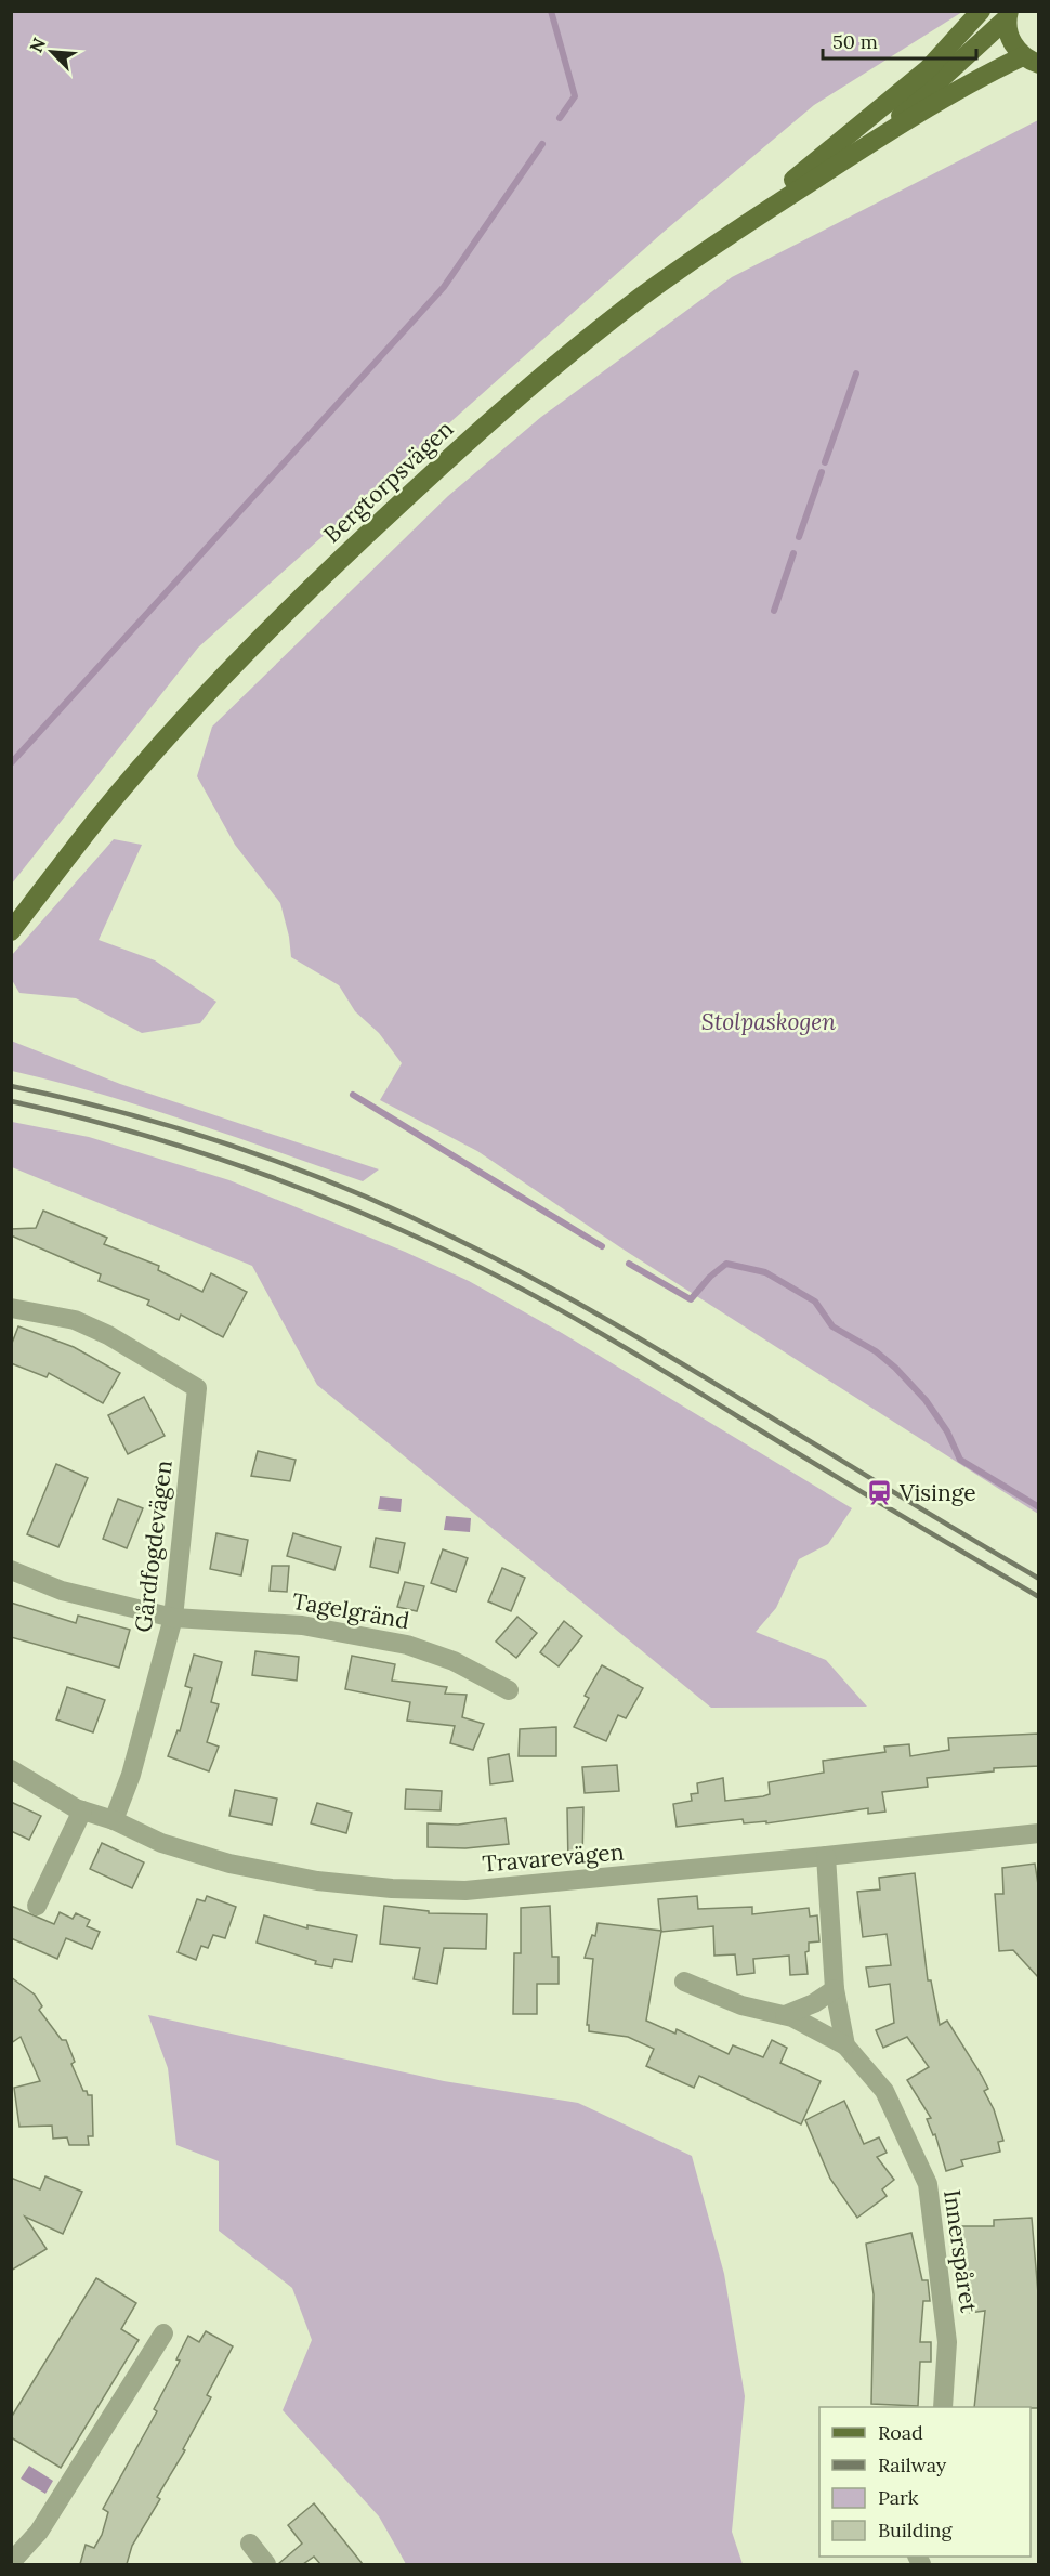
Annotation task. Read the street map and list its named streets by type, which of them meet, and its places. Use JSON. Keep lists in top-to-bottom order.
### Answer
{
  "streets": {
    "main road": ["Bergtorpsvägen"],
    "street": [
      "Gårdfogdevägen",
      "Tagelgränd",
      "Travarevägen",
      "Innerspåret"
    ]
  },
  "crossings": [
    ["Gårdfogdevägen", "Tagelgränd"],
    ["Gårdfogdevägen", "Travarevägen"]
  ],
  "parks": ["Stolpaskogen"],
  "places": {
    "station": ["Visinge"]
  },
  "legend": [
    "Road",
    "Railway",
    "Park",
    "Building"
  ],
  "scale_bar": "50 m",
  "north": "top left"
}
